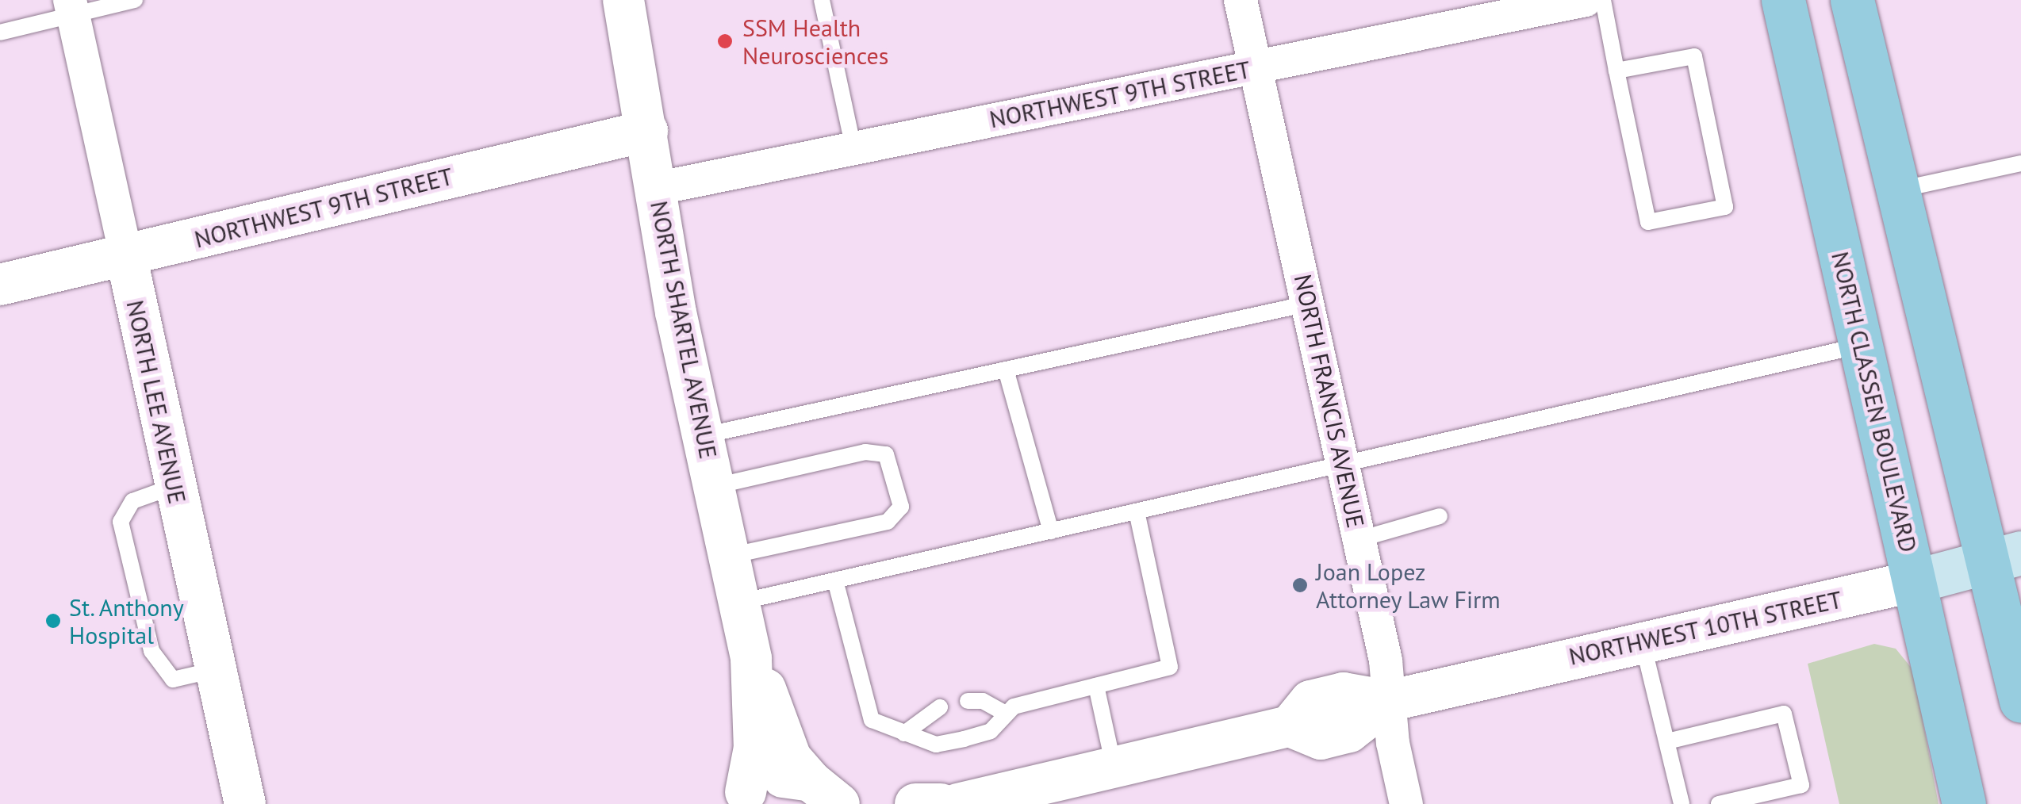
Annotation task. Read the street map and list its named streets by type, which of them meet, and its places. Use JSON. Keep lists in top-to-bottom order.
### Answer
{
  "streets": {
    "main road": ["NORTH CLASSEN BOULEVARD", "NORTHWEST 10TH STREET"],
    "street": [
      "NORTHWEST 9TH STREET",
      "NORTH SHARTEL AVENUE",
      "NORTH FRANCIS AVENUE",
      "NORTH LEE AVENUE"
    ]
  },
  "crossings": [
    ["NORTHWEST 9TH STREET", "NORTH SHARTEL AVENUE"],
    ["NORTHWEST 9TH STREET", "NORTH FRANCIS AVENUE"],
    ["NORTHWEST 9TH STREET", "NORTH LEE AVENUE"],
    ["NORTH FRANCIS AVENUE", "NORTHWEST 10TH STREET"],
    ["NORTH CLASSEN BOULEVARD", "NORTHWEST 10TH STREET"]
  ],
  "places": ["SSM Health Neurosciences", "Joan Lopez Attorney Law Firm", "St. Anthony Hospital"]
}
